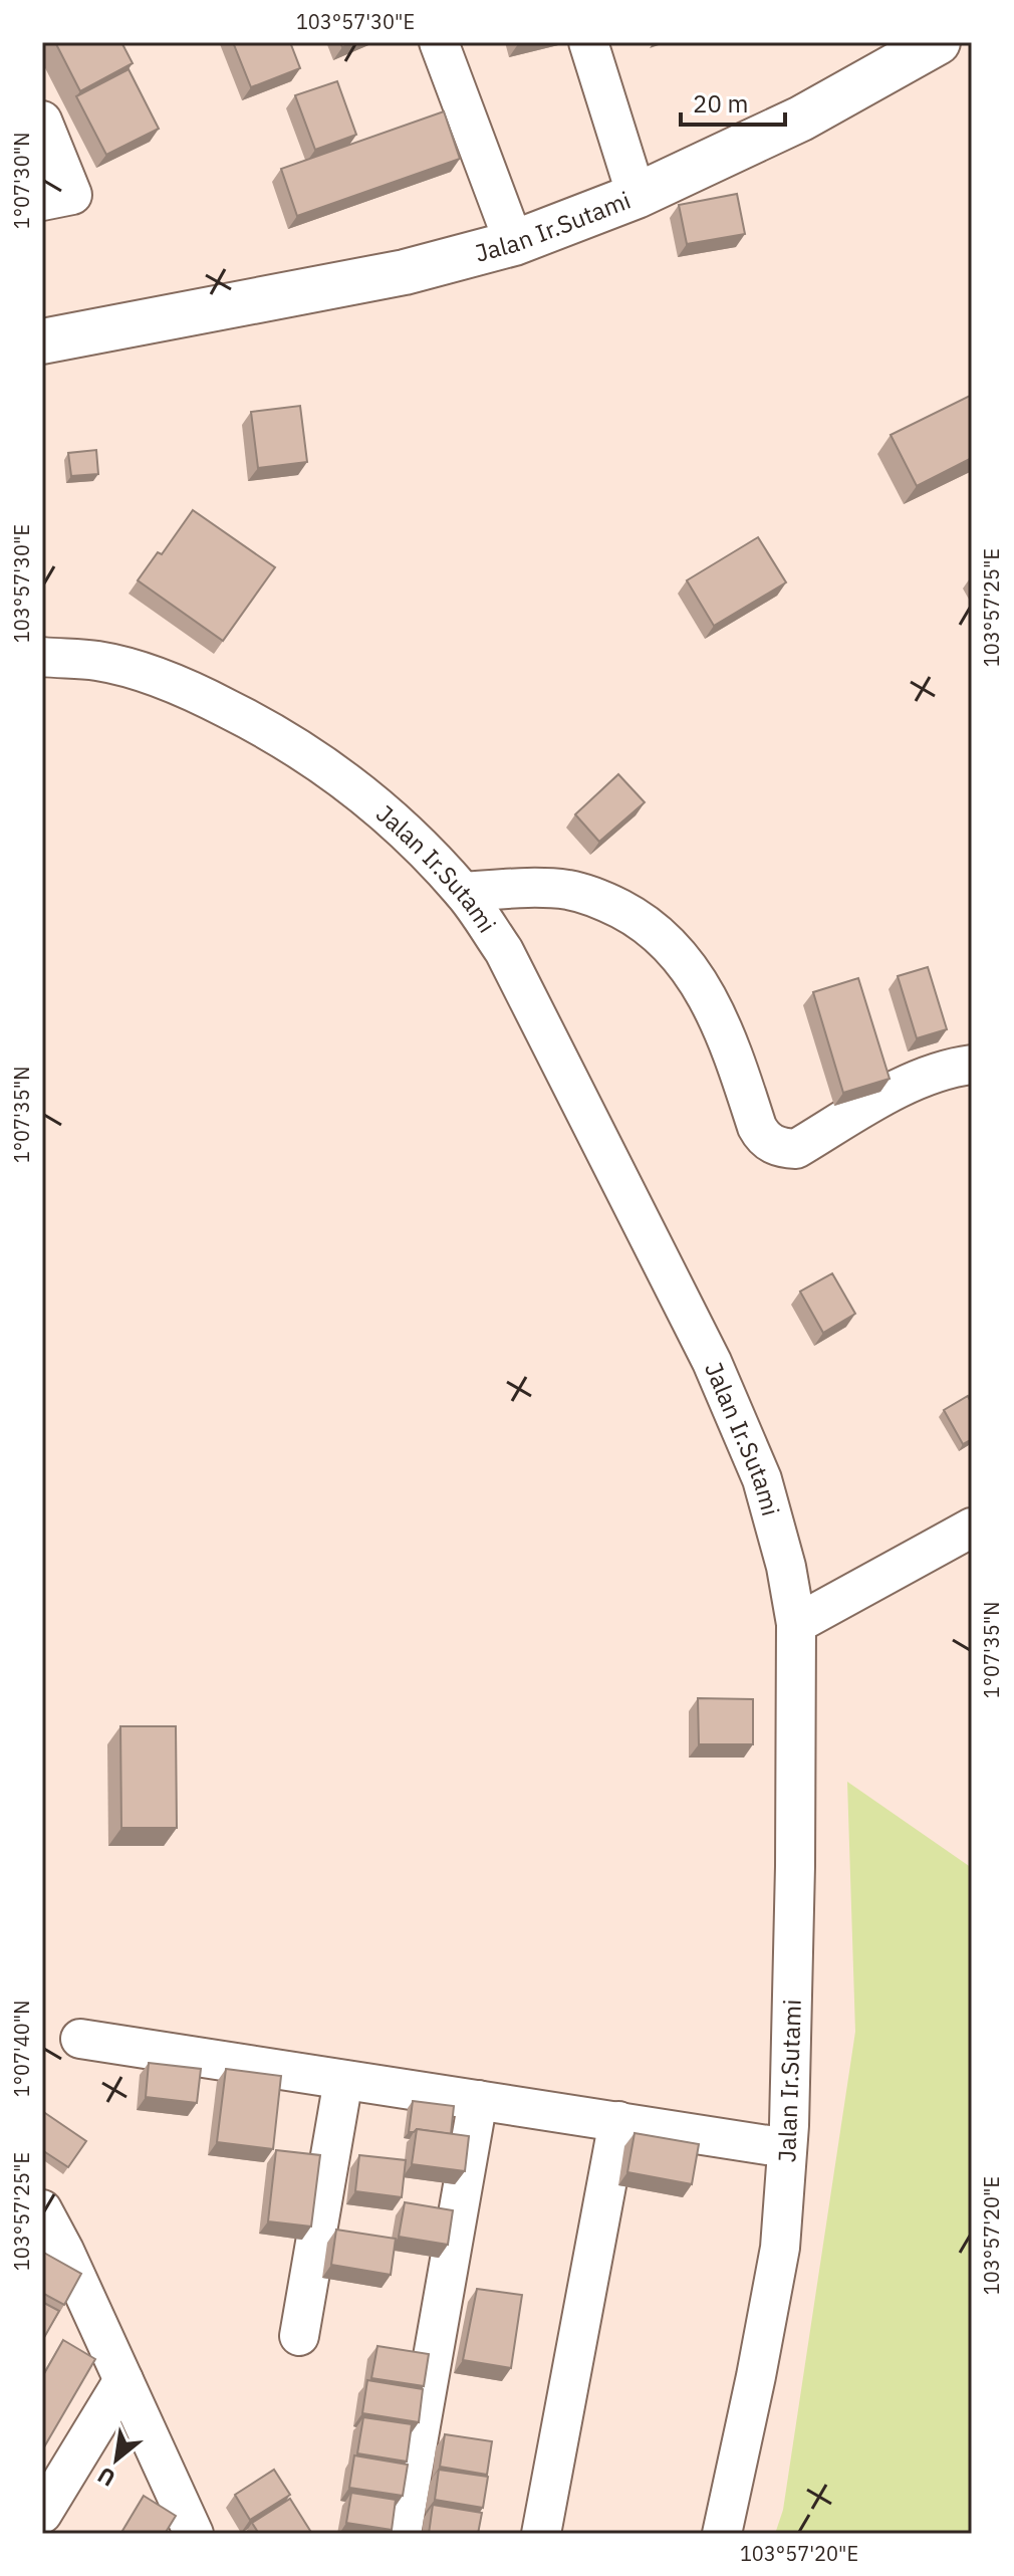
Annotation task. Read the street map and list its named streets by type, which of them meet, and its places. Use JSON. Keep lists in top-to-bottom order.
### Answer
{
  "streets": {
    "street": ["Jalan Ir.Sutami"]
  },
  "scale_bar": "20 m",
  "north": "bottom left",
  "coordinates": [
    "103°57'30\"E",
    "1°07'30\"N",
    "103°57'25\"E",
    "1°07'35\"N",
    "1°07'40\"N",
    "103°57'20\"E"
  ]
}
